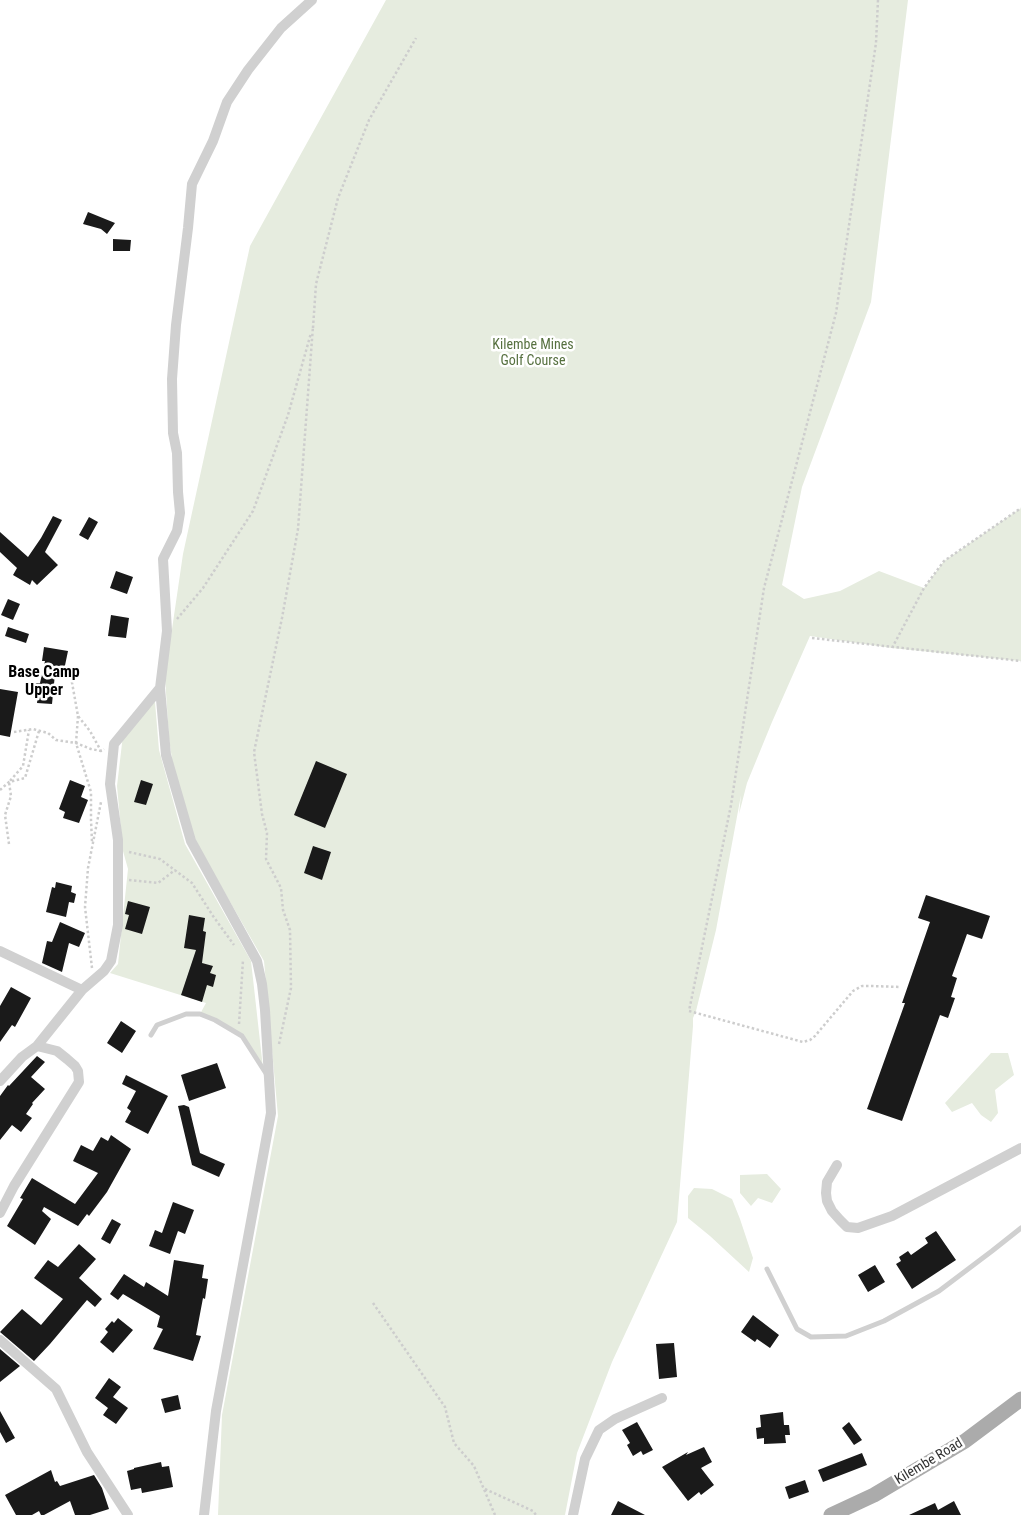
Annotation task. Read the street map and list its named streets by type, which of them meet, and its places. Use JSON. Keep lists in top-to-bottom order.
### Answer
{
  "streets": {
    "main road": ["Kilembe Road"]
  },
  "districts": ["Base Camp Upper"],
  "parks": ["Kilembe Mines Golf Course"]
}
